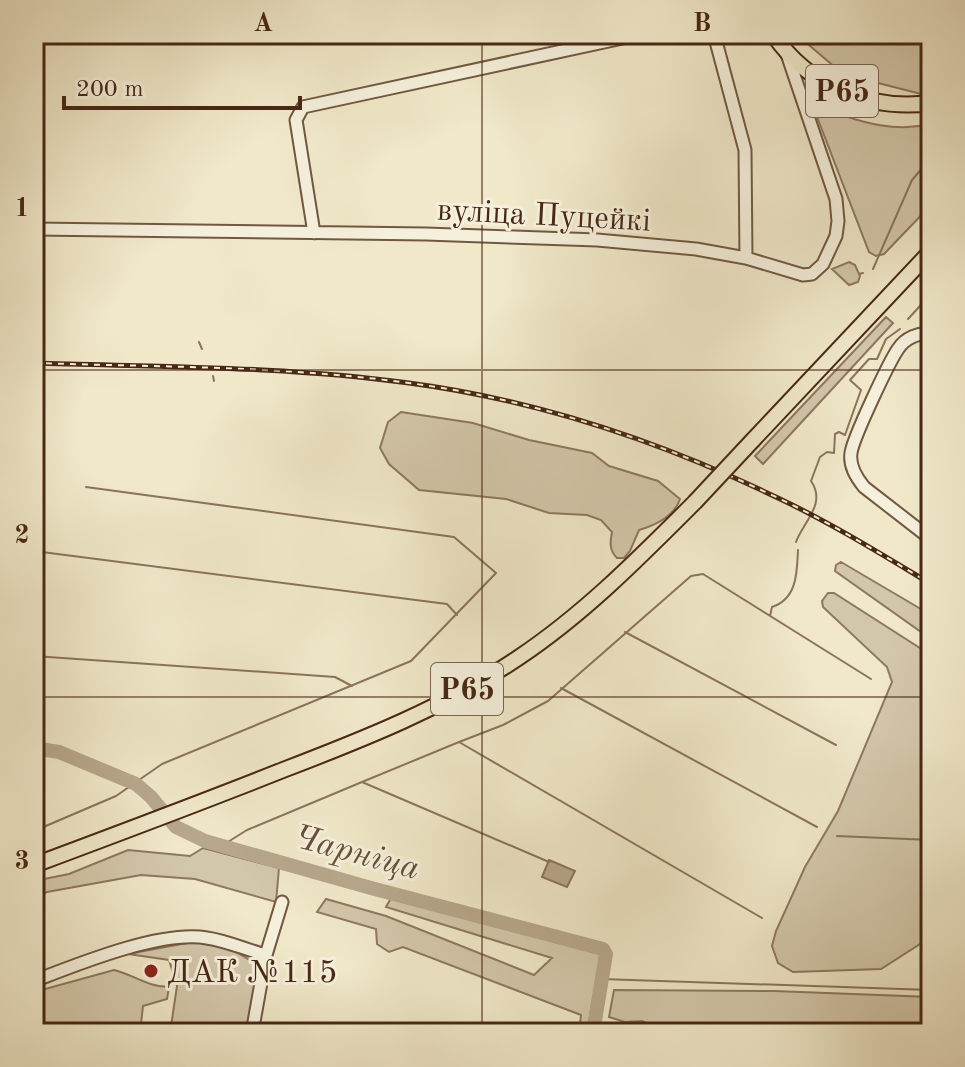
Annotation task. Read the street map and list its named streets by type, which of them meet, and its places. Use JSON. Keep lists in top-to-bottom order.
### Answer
{
  "streets": {
    "main road": ["Р65"],
    "street": ["вуліца Пуцейкі"]
  },
  "crossings": [
    ["Р65", "вуліца Пуцейкі"]
  ],
  "water": ["Чарніца"],
  "places": ["ДАК №115"],
  "scale_bar": "200 m",
  "grid": {
    "columns": ["A", "B"],
    "rows": ["1", "2", "3"]
  }
}
